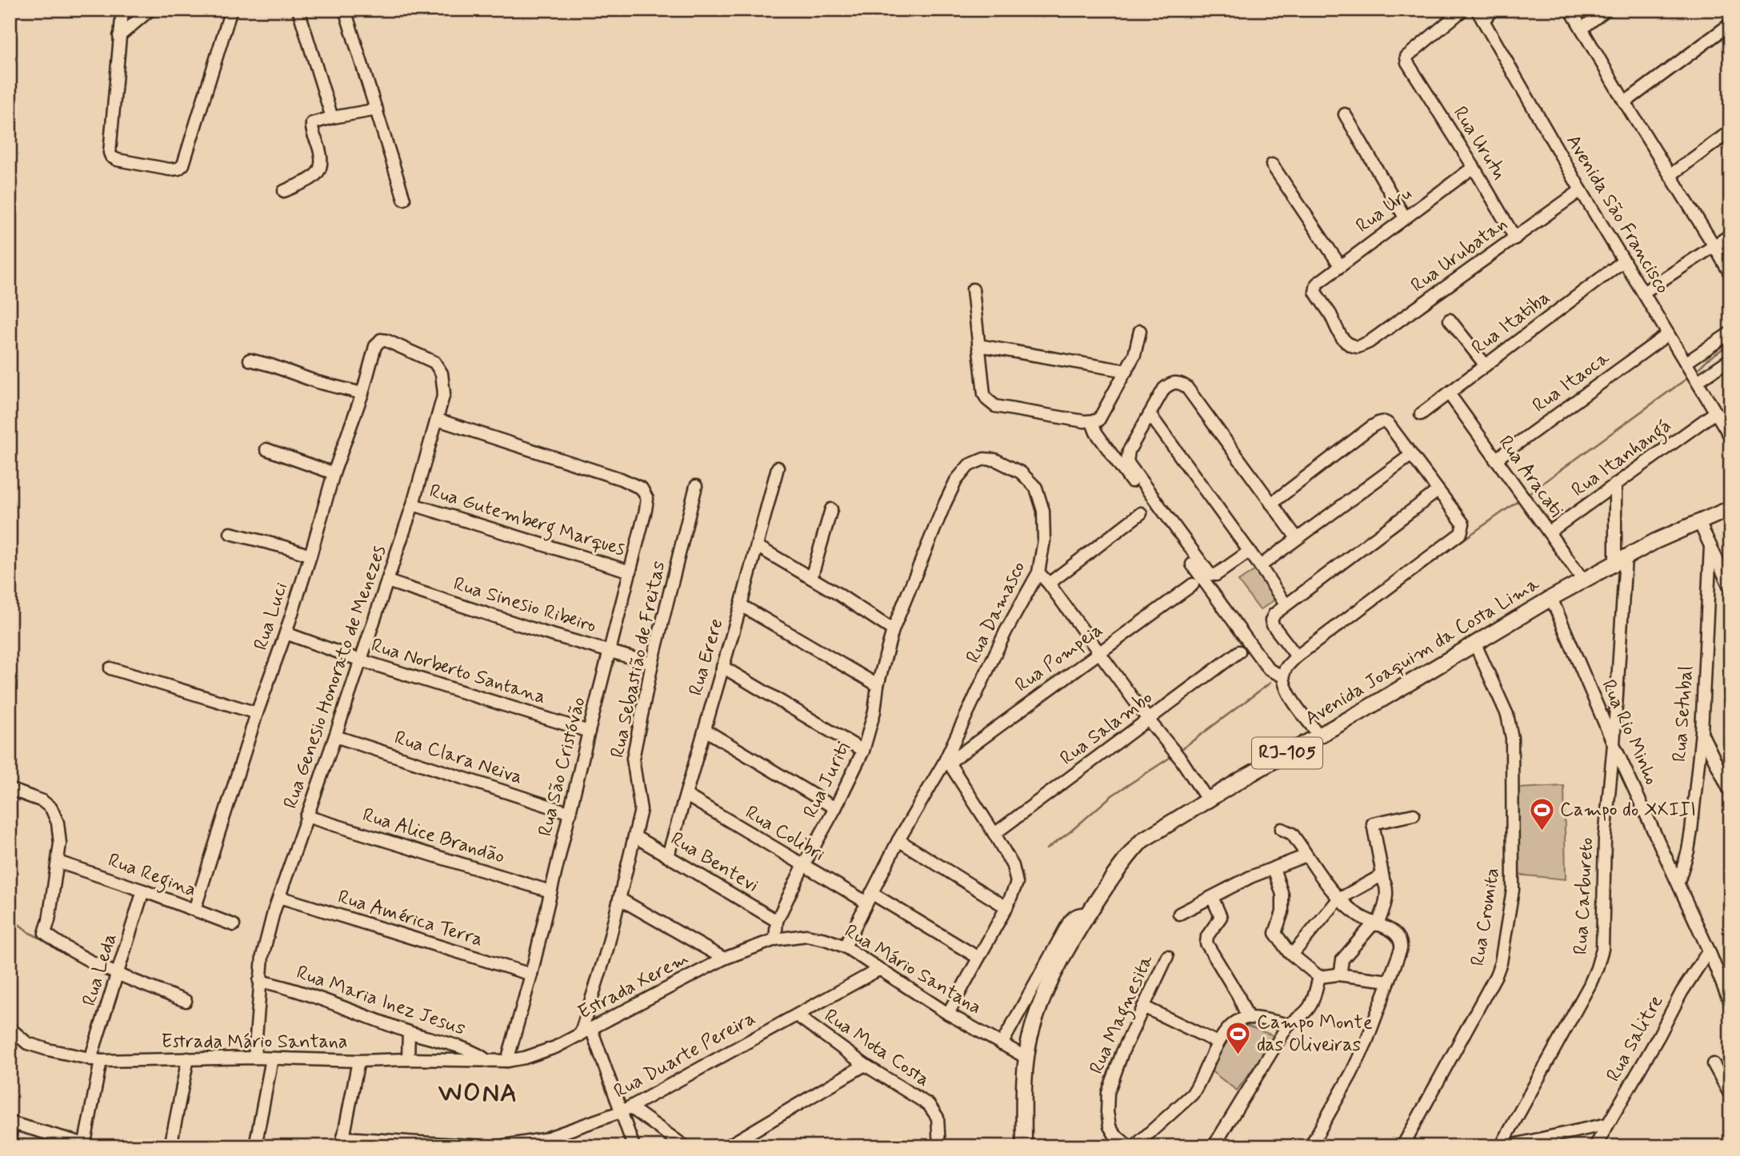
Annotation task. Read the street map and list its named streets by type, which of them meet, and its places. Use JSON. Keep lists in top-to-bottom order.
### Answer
{
  "streets": {
    "main road": ["Avenida Joaquim da Costa Lima", "RJ-105"],
    "street": [
      "Rua Urutu",
      "Rua Uru",
      "Avenida São Francisco",
      "Rua Urubatan",
      "Rua Itatiba",
      "Rua Itaoca",
      "Rua Itanhangá",
      "Rua Aracati",
      "Rua Gutemberg Marques",
      "Rua Sinesio Ribeiro",
      "Rua Damasco",
      "Rua Luci",
      "Rua Erere",
      "Rua Pompeia",
      "Rua Sebastião de Freitas",
      "Rua Norberto Santana",
      "Rua Genesio Honorato de Menezes",
      "Rua Setubal",
      "Rua Salambo",
      "Rua Rio Minho",
      "Rua Clara Neiva",
      "Rua São Cristóvão",
      "Rua Juriti",
      "Rua Colibri",
      "Rua Alice Brandão",
      "Rua Bentevi",
      "Rua Regina",
      "Rua Carbureto",
      "Rua Cromita",
      "Rua América Terra",
      "Rua Leda",
      "Rua Mário Santana",
      "Estrada Xerem",
      "Rua Maria Inez Jesus",
      "Rua Magnesita",
      "Rua Salitre",
      "Estrada Mário Santana",
      "Rua Mota Costa",
      "Rua Duarte Pereira"
    ]
  },
  "crossings": [
    ["Rua Urutu", "Rua Uru"],
    ["Rua Urutu", "Rua Urubatan"],
    ["Rua Uru", "Rua Urubatan"],
    ["Avenida São Francisco", "Rua Urubatan"],
    ["Avenida São Francisco", "Rua Itatiba"],
    ["Avenida São Francisco", "Rua Itaoca"],
    ["Avenida São Francisco", "Rua Itanhangá"],
    ["Rua Itatiba", "Rua Aracati"],
    ["Rua Itaoca", "Rua Aracati"],
    ["Rua Itanhangá", "Rua Aracati"],
    ["Rua Itanhangá", "Rua Carbureto"],
    ["Rua Aracati", "Avenida Joaquim da Costa Lima"],
    ["Rua Gutemberg Marques", "Rua Genesio Honorato de Menezes"],
    ["Rua Gutemberg Marques", "Rua São Cristóvão"],
    ["Rua Sinesio Ribeiro", "Rua Sebastião de Freitas"],
    ["Rua Sinesio Ribeiro", "Rua Genesio Honorato de Menezes"],
    ["Rua Sinesio Ribeiro", "Rua São Cristóvão"],
    ["Rua Damasco", "Rua Pompeia"],
    ["Rua Damasco", "Rua Juriti"],
    ["Rua Damasco", "Rua Colibri"],
    ["Rua Damasco", "Rua Mário Santana"],
    ["Rua Luci", "Rua Norberto Santana"],
    ["Rua Luci", "Rua Genesio Honorato de Menezes"],
    ["Rua Luci", "Rua Regina"],
    ["Avenida Joaquim da Costa Lima", "Rua Rio Minho"],
    ["Avenida Joaquim da Costa Lima", "Rua Carbureto"],
    ["Avenida Joaquim da Costa Lima", "Rua Cromita"],
    ["Avenida Joaquim da Costa Lima", "Rua Mário Santana"],
    ["Rua Erere", "Rua Colibri"],
    ["Rua Erere", "Rua Bentevi"],
    ["Rua Sebastião de Freitas", "Rua Bentevi"],
    ["Rua Sebastião de Freitas", "Estrada Xerem"],
    ["Rua Norberto Santana", "Rua Genesio Honorato de Menezes"],
    ["Rua Norberto Santana", "Rua São Cristóvão"],
    ["Rua Genesio Honorato de Menezes", "Rua Clara Neiva"],
    ["Rua Genesio Honorato de Menezes", "Rua São Cristóvão"],
    ["Rua Genesio Honorato de Menezes", "Rua Alice Brandão"],
    ["Rua Genesio Honorato de Menezes", "Rua América Terra"],
    ["Rua Genesio Honorato de Menezes", "Rua Maria Inez Jesus"],
    ["Rua Genesio Honorato de Menezes", "Estrada Mário Santana"],
    ["Rua Setubal", "Rua Rio Minho"],
    ["Rua Rio Minho", "Rua Carbureto"],
    ["Rua Rio Minho", "Rua Salitre"],
    ["Rua Clara Neiva", "Rua São Cristóvão"],
    ["Rua São Cristóvão", "Rua Alice Brandão"],
    ["Rua São Cristóvão", "Rua América Terra"],
    ["Rua São Cristóvão", "Estrada Xerem"],
    ["Rua São Cristóvão", "Estrada Mário Santana"],
    ["Rua Juriti", "Rua Colibri"],
    ["Rua Juriti", "Rua Bentevi"],
    ["Rua Juriti", "Rua Mário Santana"],
    ["Rua Juriti", "Estrada Xerem"],
    ["Rua Regina", "Rua Leda"],
    ["Rua Leda", "Estrada Mário Santana"],
    ["Rua Mário Santana", "Estrada Xerem"],
    ["Rua Mário Santana", "Rua Duarte Pereira"],
    ["Estrada Xerem", "Estrada Mário Santana"],
    ["Rua Maria Inez Jesus", "Estrada Mário Santana"],
    ["Rua Mota Costa", "Rua Duarte Pereira"]
  ],
  "districts": ["WONA"],
  "places": {
    "sports": ["Campo do XXIII", "Campo Monte das Oliveiras"]
  }
}
